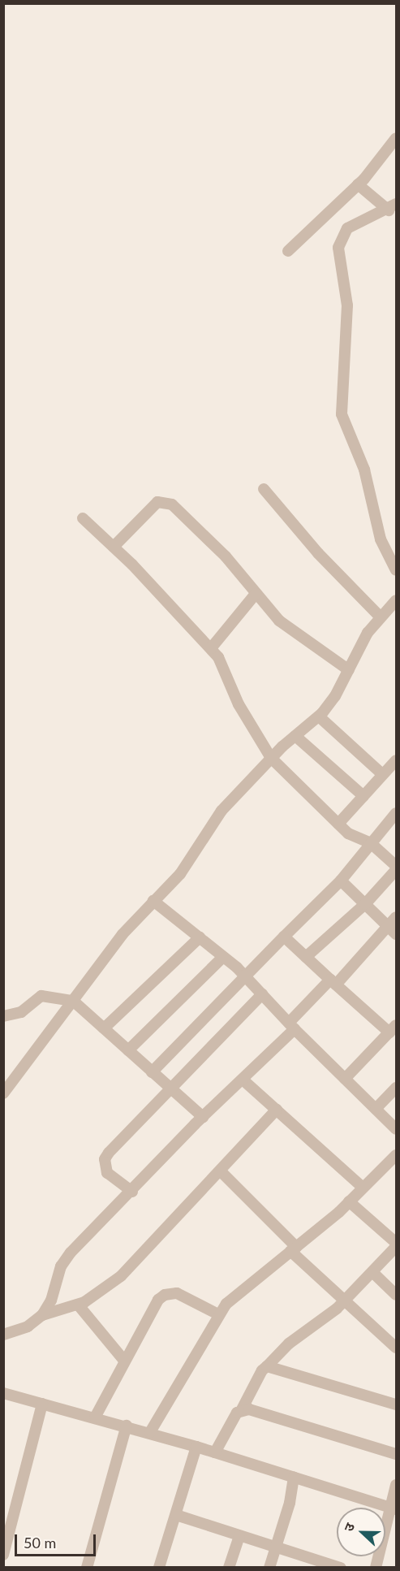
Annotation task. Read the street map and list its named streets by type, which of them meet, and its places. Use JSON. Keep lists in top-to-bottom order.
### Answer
{
  "scale_bar": "50 m",
  "north": "left"
}
